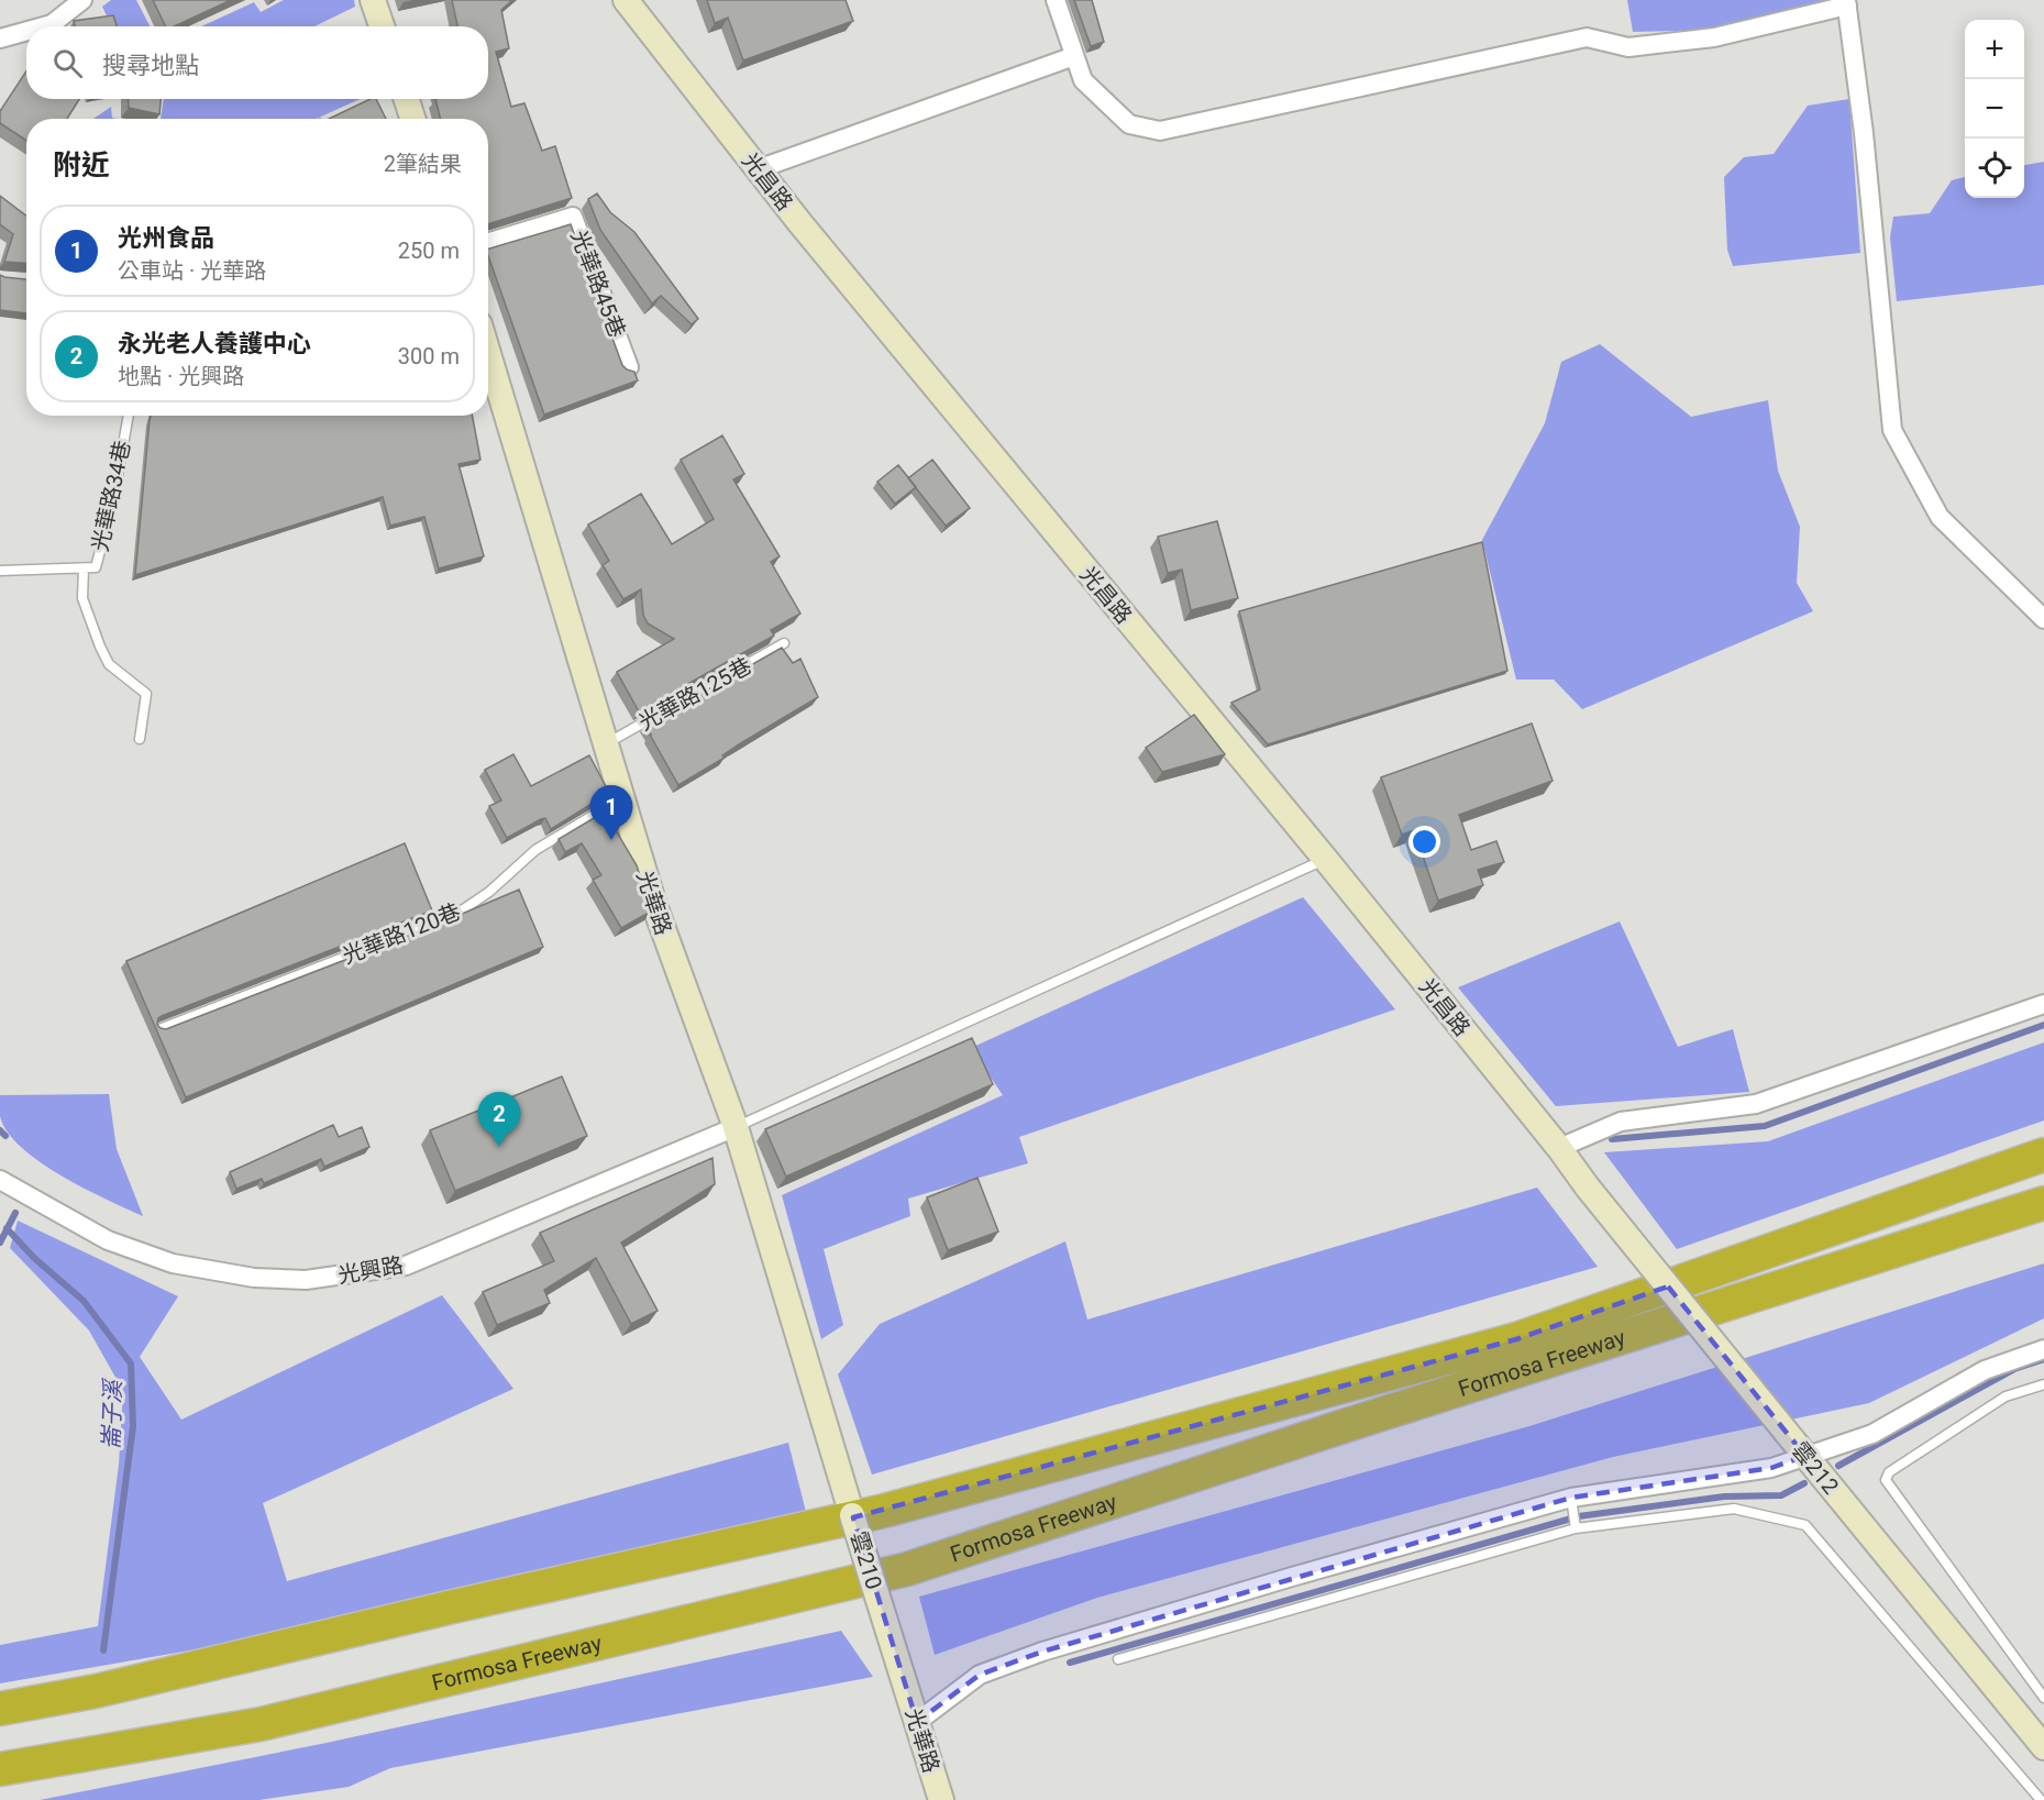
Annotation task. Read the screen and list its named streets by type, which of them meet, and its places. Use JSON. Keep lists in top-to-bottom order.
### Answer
{
  "streets": {
    "highway": ["Formosa Freeway"],
    "street": [
      "光昌路",
      "光華路45巷",
      "光華路",
      "光興路",
      "雲212",
      "雲210"
    ],
    "lane": ["光華路34巷", "光華路125巷", "光華路120巷"]
  },
  "crossings": [
    ["光昌路", "雲212"],
    ["光華路125巷", "光華路"],
    ["光華路", "光華路120巷"],
    ["光華路", "光興路"],
    ["光華路", "雲210"]
  ],
  "water": ["崙子溪"],
  "page": {
    "map_buttons": ["+", "−"],
    "search": "搜尋地點",
    "heading": ["附近", "2筆結果"],
    "list": [
      {
        "mark": "1",
        "name": "光州食品",
        "note": "公車站 · 光華路",
        "value": "250 m"
      },
      {
        "mark": "2",
        "name": "永光老人養護中心",
        "note": "地點 · 光興路",
        "value": "300 m"
      }
    ],
    "pins": ["1", "2"]
  }
}
